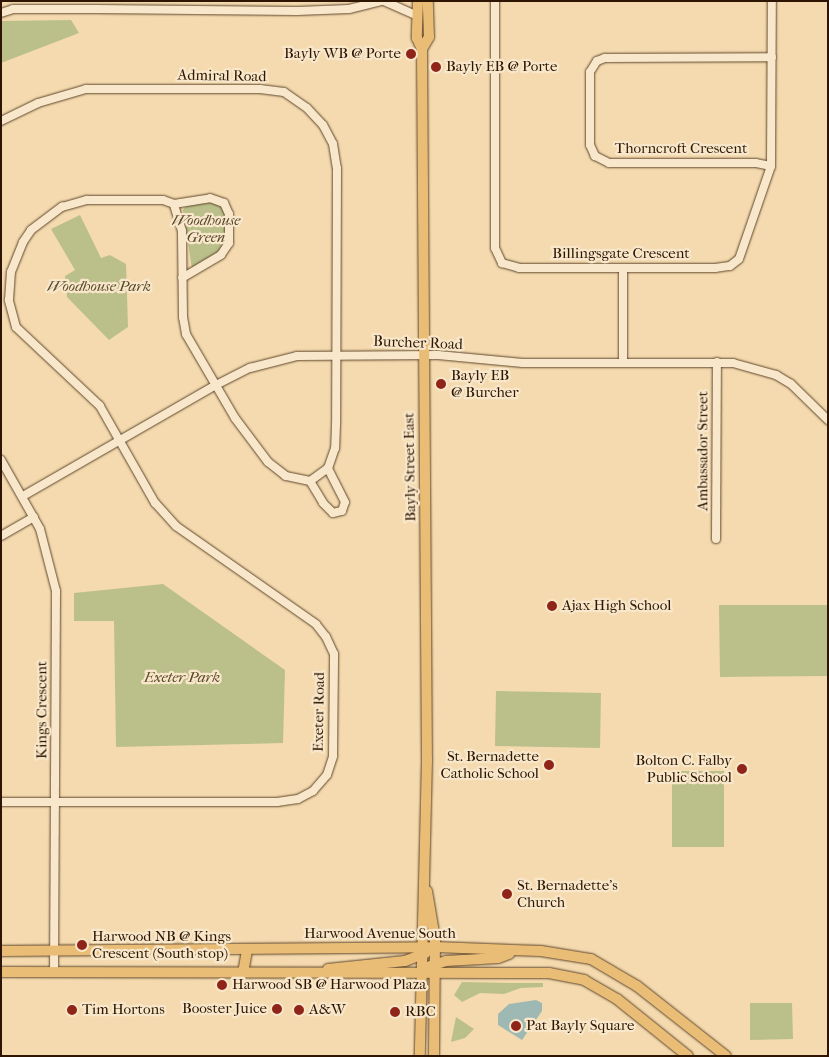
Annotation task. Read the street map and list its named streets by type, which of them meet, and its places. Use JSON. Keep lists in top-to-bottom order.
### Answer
{
  "streets": {
    "main road": ["Bayly Street East", "Harwood Avenue South"],
    "street": [
      "Admiral Road",
      "Thorncroft Crescent",
      "Billingsgate Crescent",
      "Burcher Road",
      "Ambassador Street",
      "Kings Crescent",
      "Exeter Road"
    ]
  },
  "crossings": [
    ["Admiral Road", "Burcher Road"],
    ["Thorncroft Crescent", "Billingsgate Crescent"],
    ["Burcher Road", "Ambassador Street"],
    ["Burcher Road", "Bayly Street East"],
    ["Burcher Road", "Kings Crescent"],
    ["Burcher Road", "Exeter Road"],
    ["Bayly Street East", "Harwood Avenue South"],
    ["Kings Crescent", "Exeter Road"],
    ["Kings Crescent", "Harwood Avenue South"]
  ],
  "parks": ["Woodhouse Green", "Woodhouse Park", "Exeter Park"],
  "places": [
    "Bayly WB @ Porte",
    "Bayly EB @ Porte",
    "Bayly EB @ Burcher",
    "Ajax High School",
    "St. Bernadette Catholic School",
    "Bolton C. Falby Public School",
    "St. Bernadette's Church",
    "Harwood NB @ Kings Crescent (South stop)",
    "Harwood SB @ Harwood Plaza",
    "Booster Juice",
    "Tim Hortons",
    "A&W",
    "RBC",
    "Pat Bayly Square"
  ]
}
